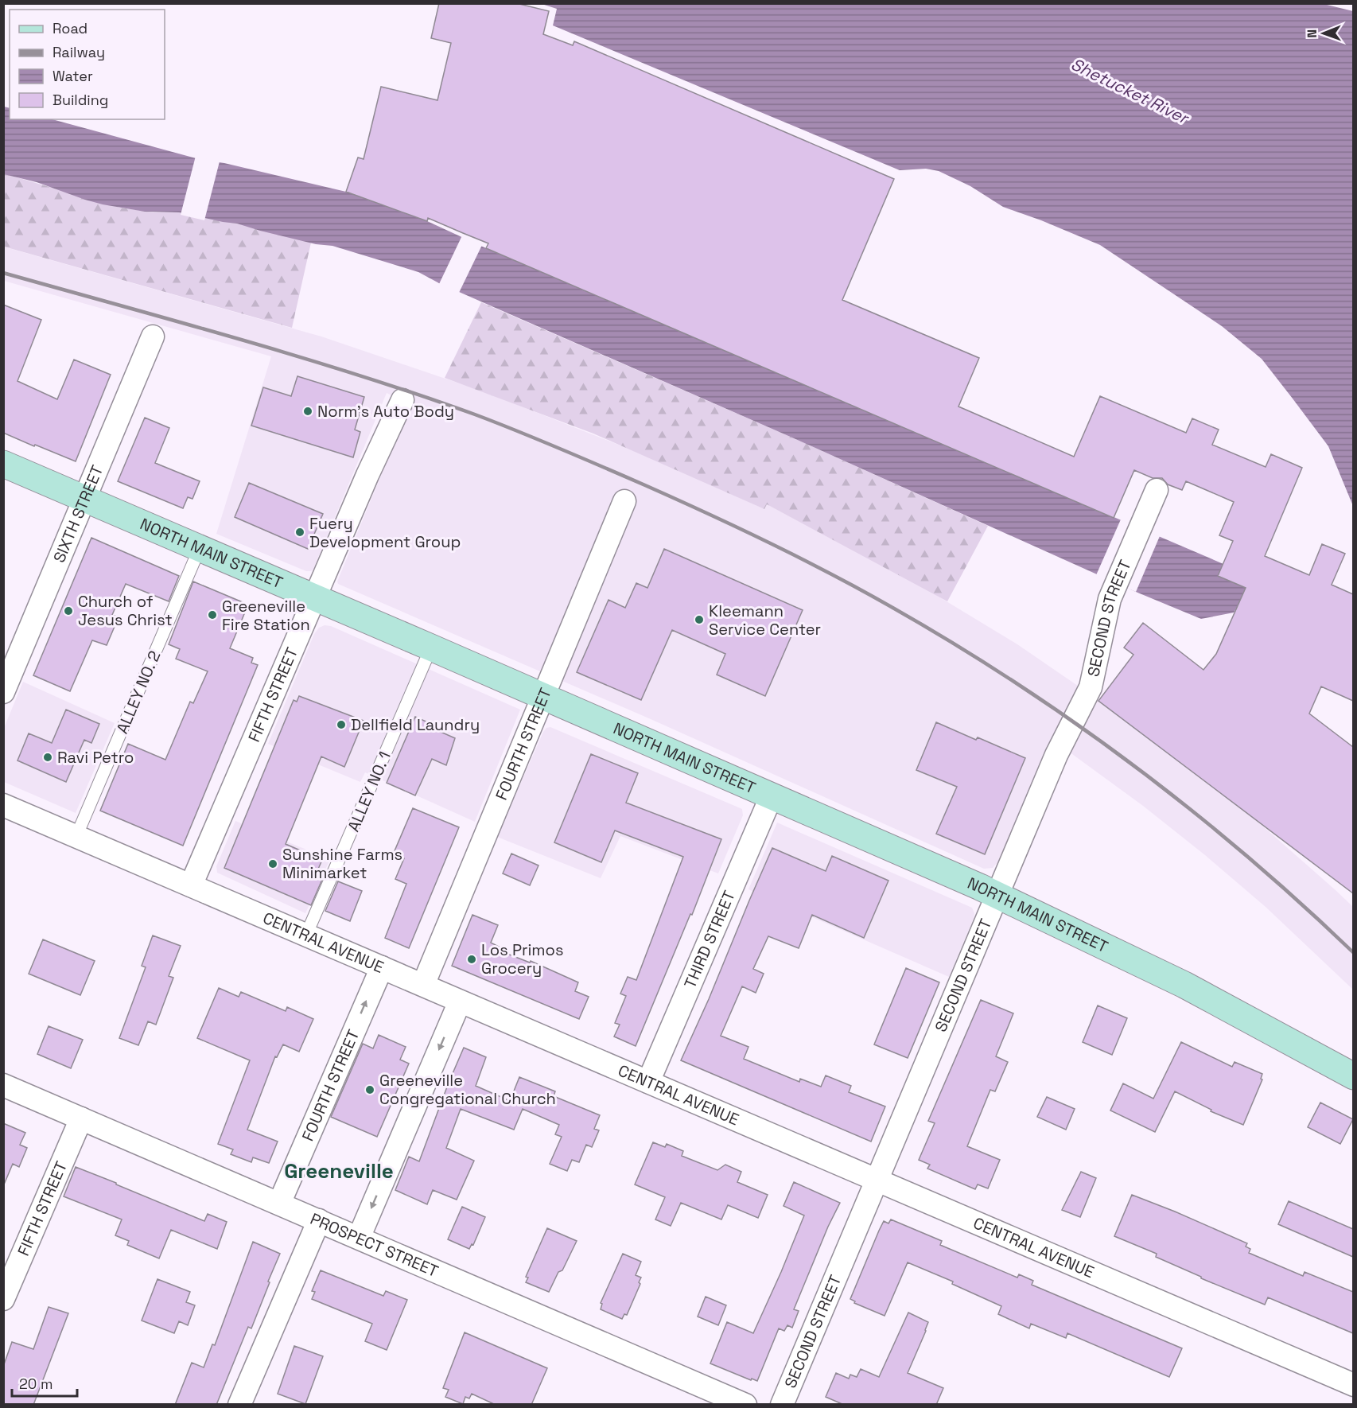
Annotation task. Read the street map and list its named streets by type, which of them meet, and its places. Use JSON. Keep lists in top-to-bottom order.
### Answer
{
  "streets": {
    "main road": ["NORTH MAIN STREET"],
    "street": [
      "SIXTH STREET",
      "SECOND STREET",
      "FIFTH STREET",
      "FOURTH STREET",
      "THIRD STREET",
      "CENTRAL AVENUE",
      "PROSPECT STREET"
    ],
    "lane": ["ALLEY NO. 2", "ALLEY NO. 1"]
  },
  "crossings": [
    ["SIXTH STREET", "NORTH MAIN STREET"],
    ["NORTH MAIN STREET", "SECOND STREET"],
    ["NORTH MAIN STREET", "ALLEY NO. 2"],
    ["NORTH MAIN STREET", "FIFTH STREET"],
    ["NORTH MAIN STREET", "FOURTH STREET"],
    ["NORTH MAIN STREET", "ALLEY NO. 1"],
    ["NORTH MAIN STREET", "THIRD STREET"],
    ["SECOND STREET", "CENTRAL AVENUE"],
    ["ALLEY NO. 2", "CENTRAL AVENUE"],
    ["FIFTH STREET", "CENTRAL AVENUE"],
    ["FIFTH STREET", "PROSPECT STREET"],
    ["FOURTH STREET", "CENTRAL AVENUE"],
    ["FOURTH STREET", "PROSPECT STREET"],
    ["ALLEY NO. 1", "CENTRAL AVENUE"],
    ["THIRD STREET", "CENTRAL AVENUE"]
  ],
  "districts": ["Greeneville"],
  "water": ["Shetucket River"],
  "places": [
    "Norm's Auto Body",
    "Fuery Development Group",
    "Church of Jesus Christ",
    "Greeneville Fire Station",
    "Kleemann Service Center",
    "Dellfield Laundry",
    "Ravi Petro",
    "Sunshine Farms Minimarket",
    "Los Primos Grocery",
    "Greeneville Congregational Church"
  ],
  "legend": [
    "Road",
    "Railway",
    "Water",
    "Building"
  ],
  "scale_bar": "20 m",
  "north": "left"
}
